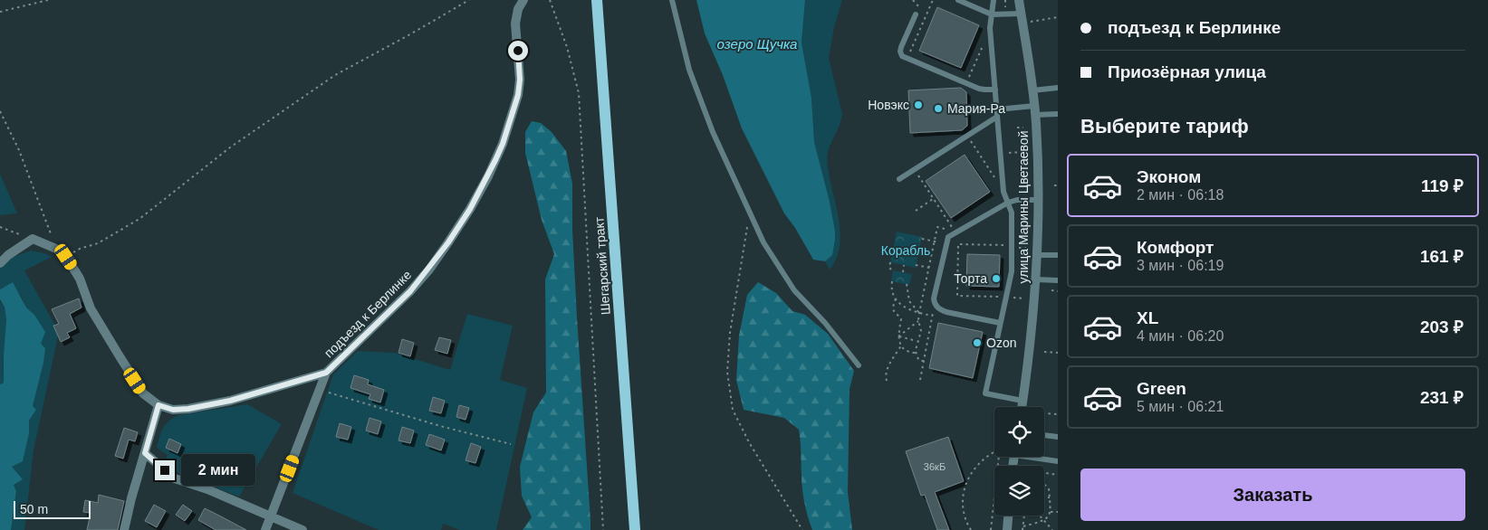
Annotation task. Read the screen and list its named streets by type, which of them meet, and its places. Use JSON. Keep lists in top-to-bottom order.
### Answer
{
  "streets": {
    "main road": ["Шегарский тракт"],
    "street": ["улица Марины Цветаевой", "подъезд к Берлинке"]
  },
  "water": ["озеро Щучка"],
  "parks": ["Корабль"],
  "places": [
    "Новэкс",
    "Мария-Ра",
    "Торта",
    "Ozon"
  ],
  "house_numbers": ["36кБ"],
  "scale_bar": "50 m",
  "page": {
    "banner": ["подъезд к Берлинке", "Приозёрная улица"],
    "heading": "Выберите тариф",
    "list": [
      {
        "name": "Эконом",
        "note": "2 мин · 06:18",
        "value": "119 ₽"
      },
      {
        "name": "Комфорт",
        "note": "3 мин · 06:19",
        "value": "161 ₽"
      },
      {
        "name": "XL",
        "note": "4 мин · 06:20",
        "value": "203 ₽"
      },
      {
        "name": "Green",
        "note": "5 мин · 06:21",
        "value": "231 ₽"
      }
    ],
    "bubble": "2 мин",
    "buttons": "Заказать",
    "scale": "50 m"
  }
}
